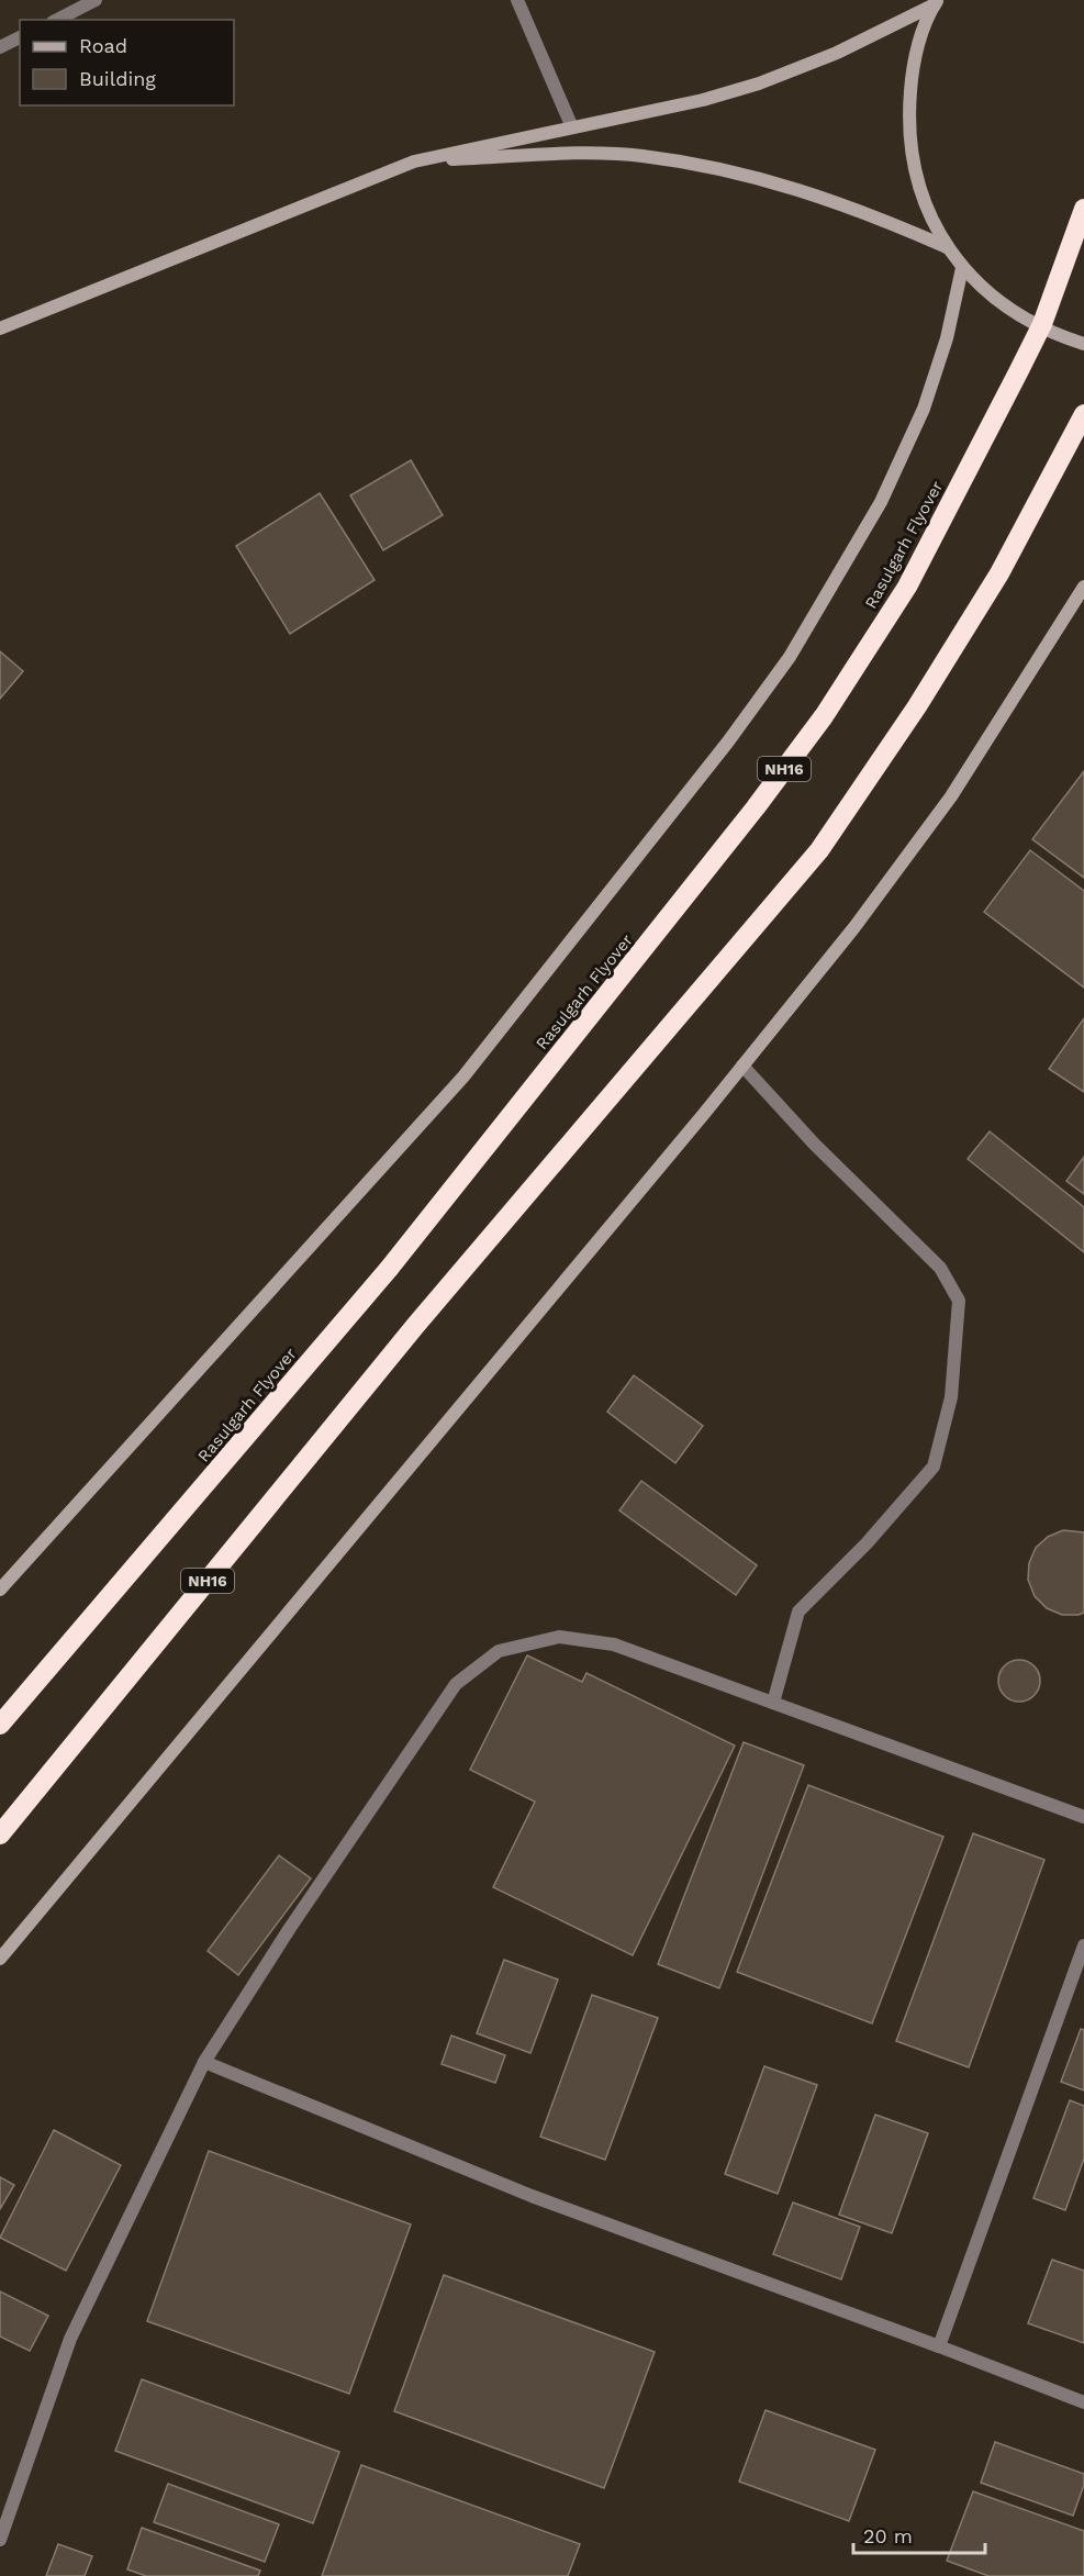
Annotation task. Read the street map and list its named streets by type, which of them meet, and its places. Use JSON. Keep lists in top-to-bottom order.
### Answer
{
  "streets": {
    "highway": ["Rasulgarh Flyover", "NH16"]
  },
  "legend": ["Road", "Building"],
  "scale_bar": "20 m"
}
